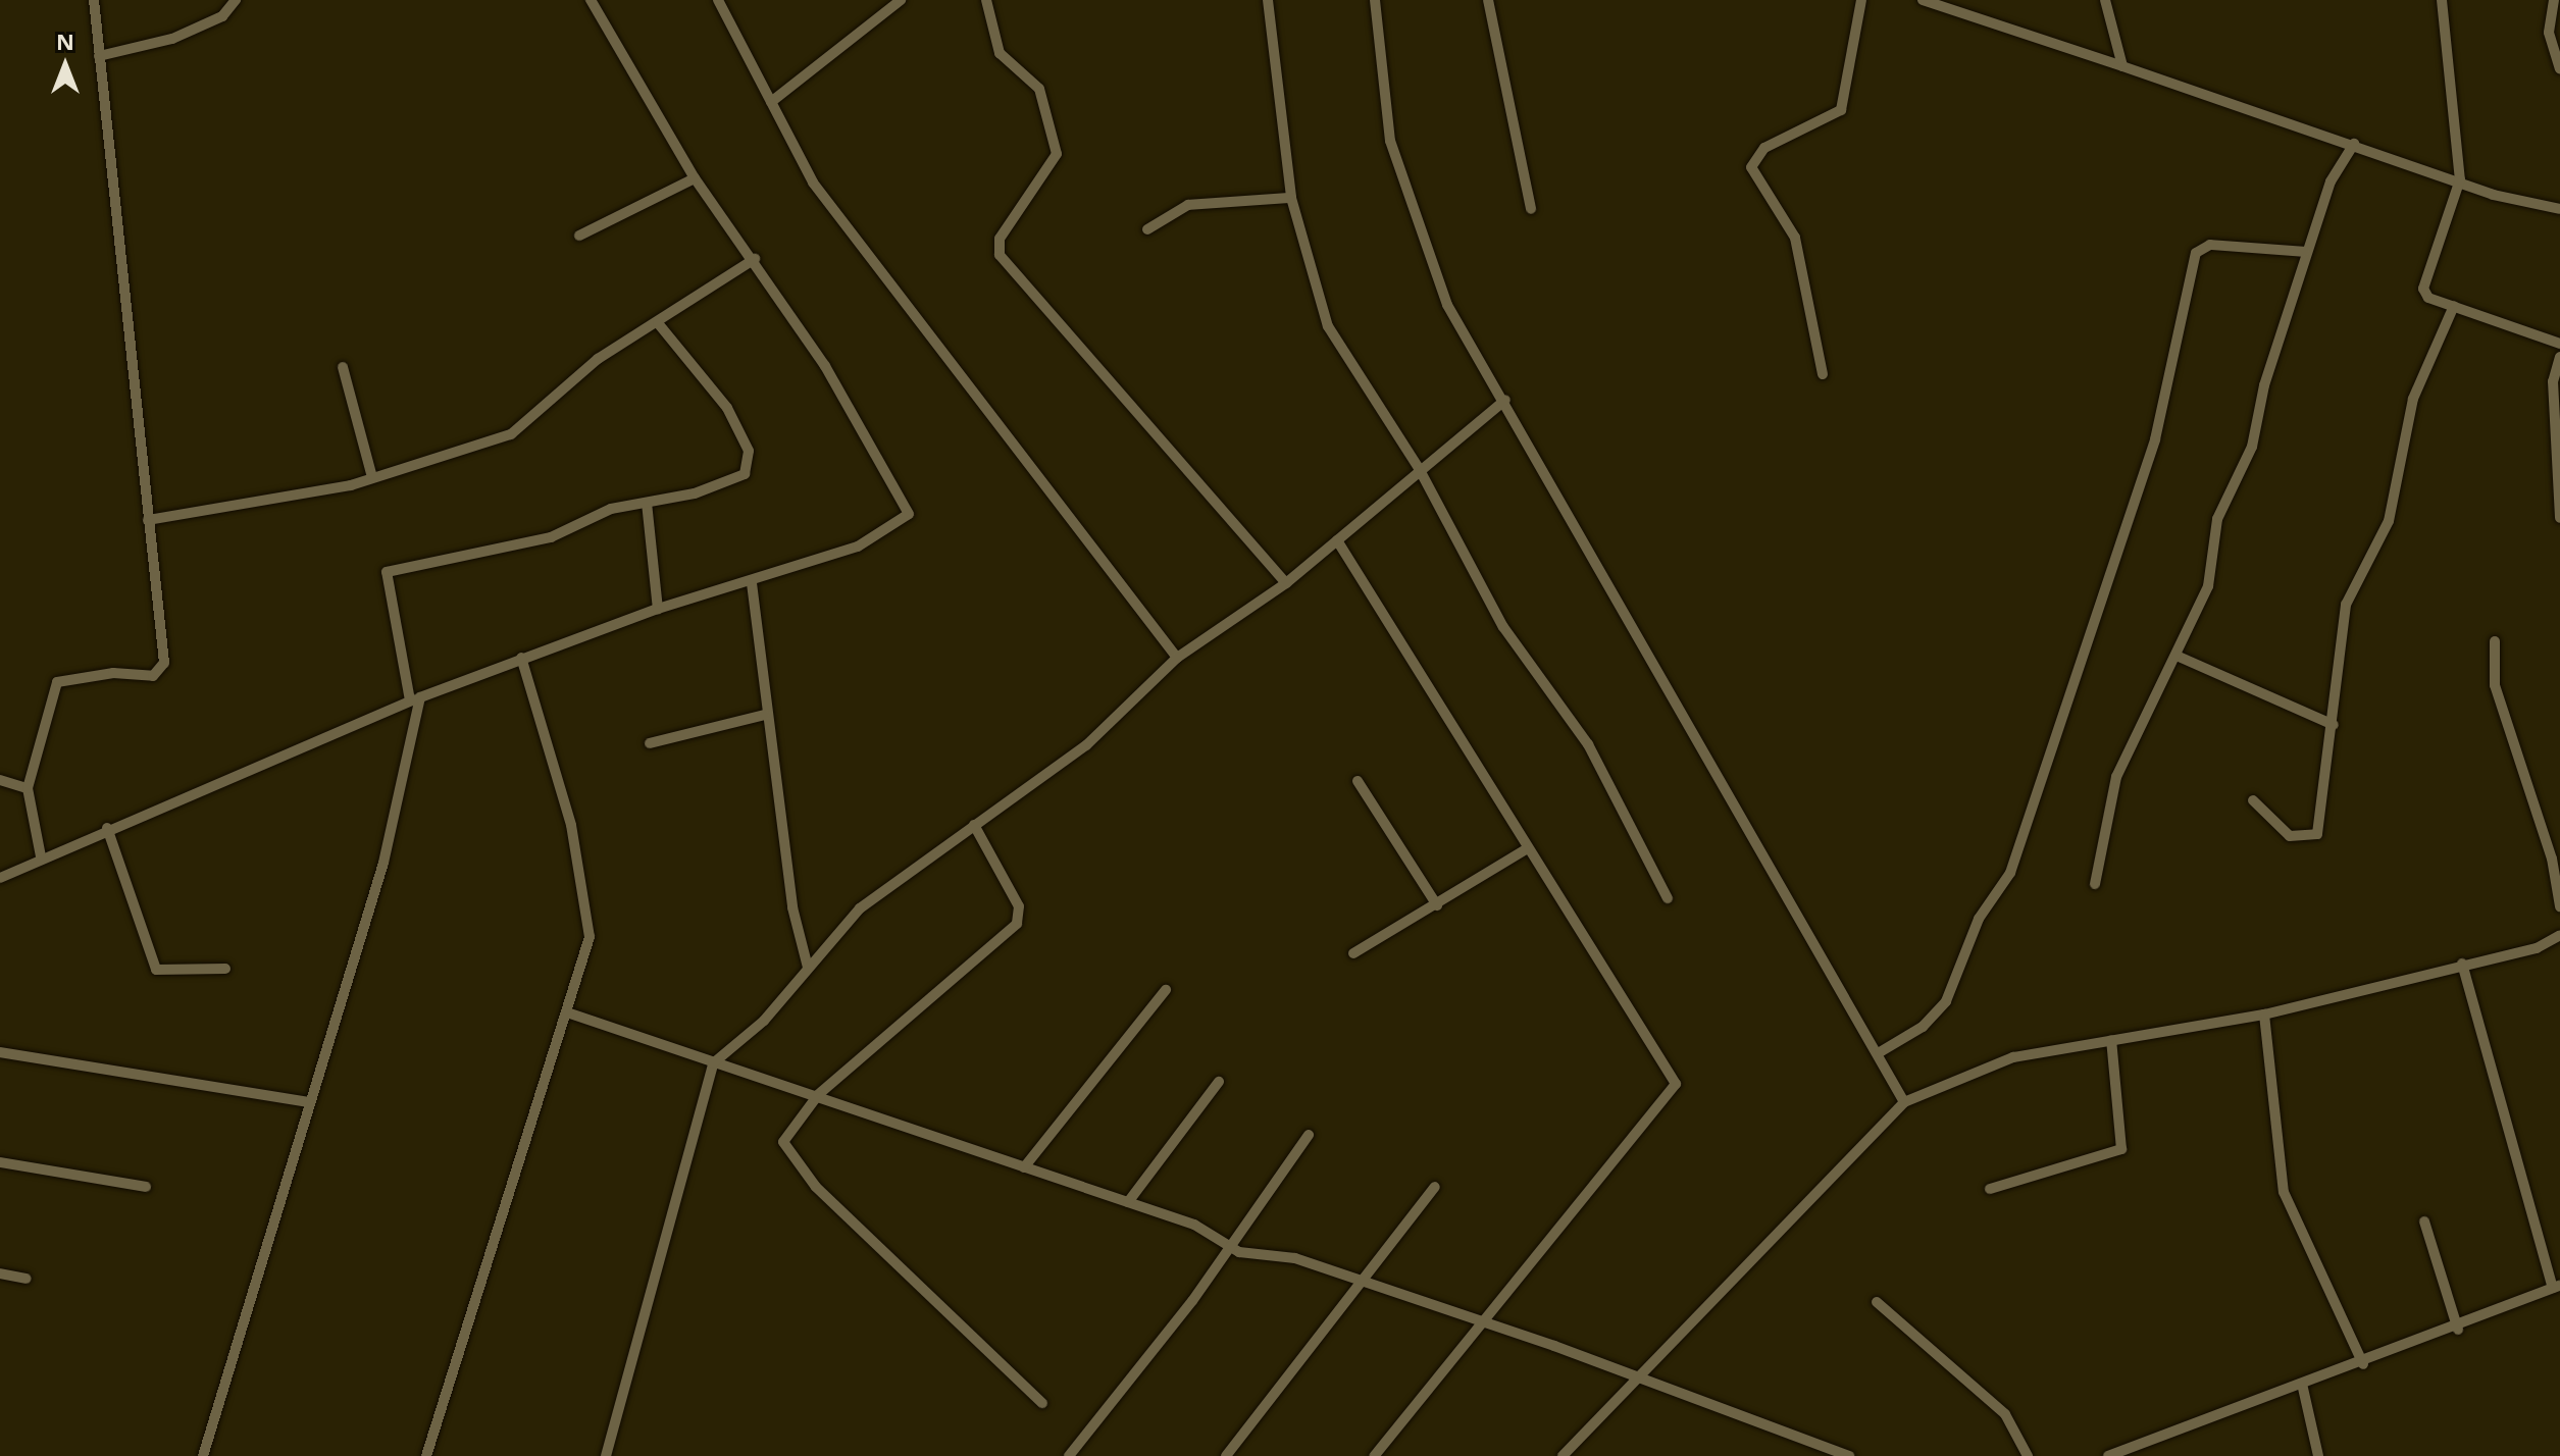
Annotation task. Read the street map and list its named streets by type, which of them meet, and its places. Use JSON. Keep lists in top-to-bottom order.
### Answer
{
  "north": "top"
}
